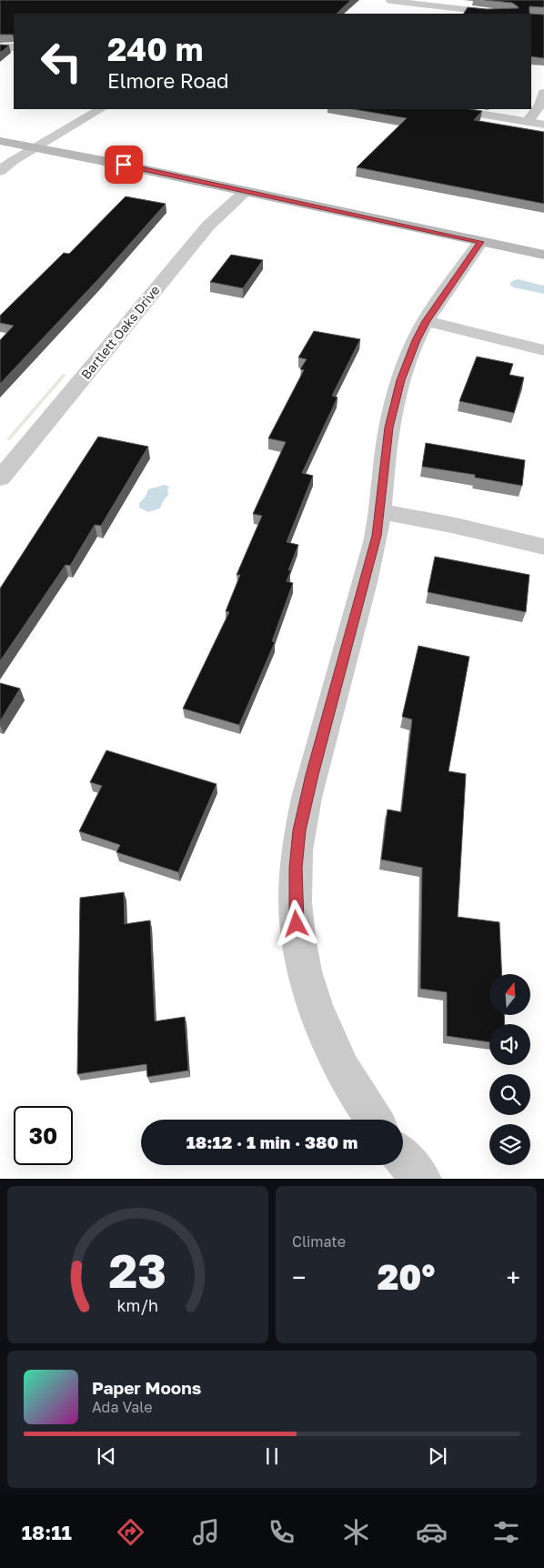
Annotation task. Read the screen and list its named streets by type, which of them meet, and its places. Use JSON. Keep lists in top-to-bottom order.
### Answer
{
  "streets": {
    "street": ["Bartlett Oaks Drive"]
  },
  "north": "top",
  "page": {
    "turn": ["240 m", "Elmore Road"],
    "limit": "30",
    "trip": "18:12 · 1 min · 380 m",
    "tile": "Climate",
    "heat": ["−", "20°", "+"],
    "song": ["Paper Moons", "Ada Vale"],
    "tabs": "18:11",
    "gauge": ["23", "km/h"]
  }
}
